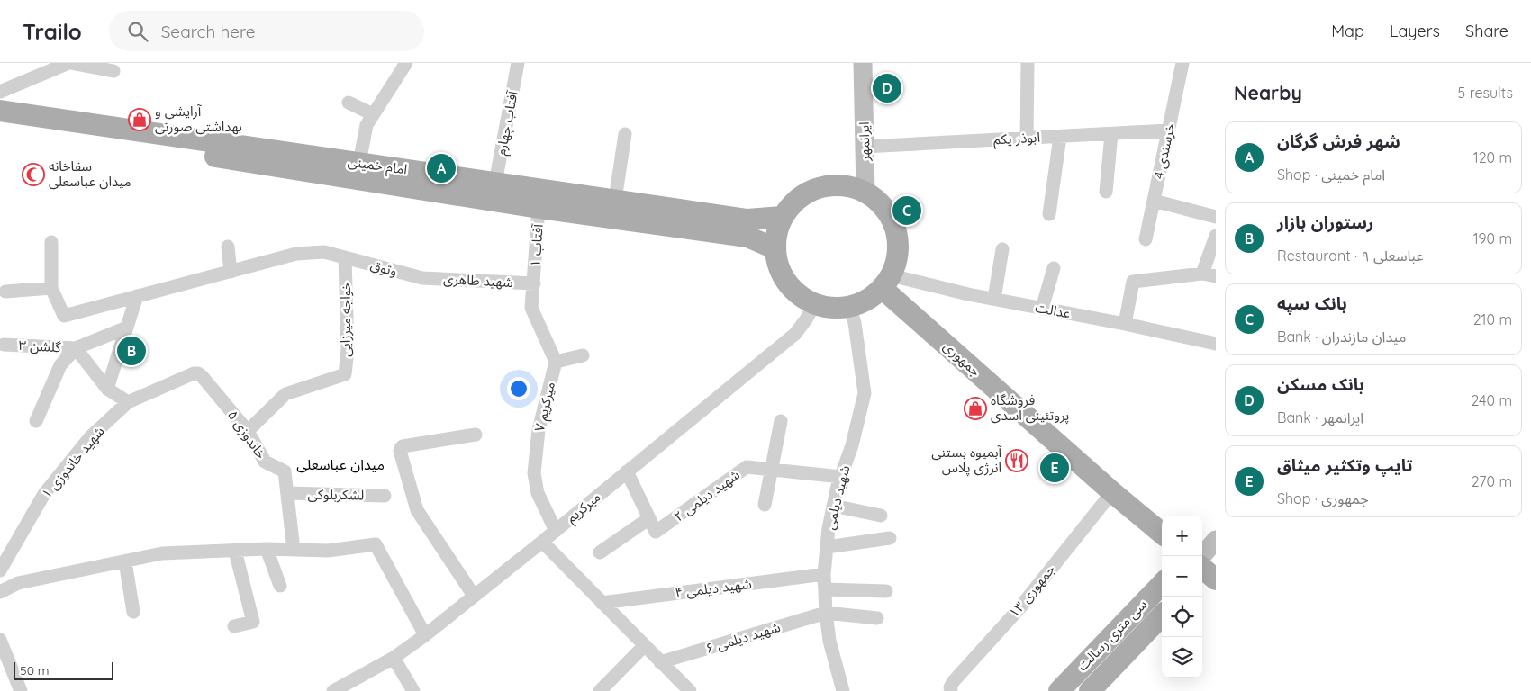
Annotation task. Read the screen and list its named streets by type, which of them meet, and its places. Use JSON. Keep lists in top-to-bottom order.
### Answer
{
  "streets": {
    "main road": [
      "ایرانمهر",
      "امام خمینی",
      "جمهوری",
      "سی متری رسالت"
    ],
    "street": [
      "آفتاب چهارم",
      "ابوذر یکم",
      "خرسندی 4",
      "۱ آفتاب",
      "وثوق",
      "شهید طاهری",
      "عدالت",
      "خواجه میرزایی",
      "۳ گلشن",
      "۷ میرکریم",
      "خاندوزی ۵",
      "۱ شهید خاندوزی",
      "لشکربلوکی",
      "۲ شهید دیلمی",
      "شهید دیلمی",
      "میرکریم",
      "۴ شهید دیلمی",
      "۱۳ جمهوری",
      "۶ شهید دیلمی"
    ]
  },
  "crossings": [
    ["آفتاب چهارم", "امام خمینی"],
    ["ابوذر یکم", "ایرانمهر"],
    ["ابوذر یکم", "خرسندی 4"],
    ["ایرانمهر", "امام خمینی"],
    ["ایرانمهر", "عدالت"],
    ["ایرانمهر", "جمهوری"],
    ["ایرانمهر", "شهید دیلمی"],
    ["ایرانمهر", "میرکریم"],
    ["امام خمینی", "۱ آفتاب"],
    ["امام خمینی", "عدالت"],
    ["امام خمینی", "جمهوری"],
    ["امام خمینی", "شهید دیلمی"],
    ["امام خمینی", "میرکریم"],
    ["۱ آفتاب", "شهید طاهری"],
    ["وثوق", "شهید طاهری"],
    ["وثوق", "خواجه میرزایی"],
    ["عدالت", "جمهوری"],
    ["عدالت", "شهید دیلمی"],
    ["عدالت", "میرکریم"],
    ["خواجه میرزایی", "خاندوزی ۵"],
    ["جمهوری", "شهید دیلمی"],
    ["جمهوری", "میرکریم"],
    ["جمهوری", "۱۳ جمهوری"],
    ["۷ میرکریم", "میرکریم"],
    ["خاندوزی ۵", "۱ شهید خاندوزی"],
    ["خاندوزی ۵", "لشکربلوکی"],
    ["۲ شهید دیلمی", "شهید دیلمی"],
    ["شهید دیلمی", "میرکریم"],
    ["شهید دیلمی", "۴ شهید دیلمی"],
    ["شهید دیلمی", "۶ شهید دیلمی"]
  ],
  "districts": ["میدان عباسعلی"],
  "places": {
    "shop": ["آرایشی و بهداشتی صورتی", "فروشگاه پروتئینی اسدی"],
    "mosque": ["سقاخانه میدان عباسعلی"],
    "restaurant": ["آبمیوه بستنی انرژی پلاس"]
  },
  "scale_bar": "50 m",
  "page": {
    "header": "Trailo",
    "search": "Search here",
    "nav": ["Map", "Layers", "Share"],
    "heading": ["Nearby", "5 results"],
    "pins": [
      "D",
      "A",
      "C",
      "B",
      "E"
    ],
    "list": [
      {
        "mark": "A",
        "name": "شهر فرش گرگان",
        "note": "Shop · امام خمینی",
        "value": "120 m"
      },
      {
        "mark": "B",
        "name": "رستوران بازار",
        "note": "Restaurant · ۹ عباسعلی",
        "value": "190 m"
      },
      {
        "mark": "C",
        "name": "بانک سپه",
        "note": "Bank · میدان مازندران",
        "value": "210 m"
      },
      {
        "mark": "D",
        "name": "بانک مسکن",
        "note": "Bank · ایرانمهر",
        "value": "240 m"
      },
      {
        "mark": "E",
        "name": "تایپ وتکثیر میثاق",
        "note": "Shop · جمهوری",
        "value": "270 m"
      }
    ],
    "map_buttons": ["+", "−"],
    "scale": "50 m"
  }
}
